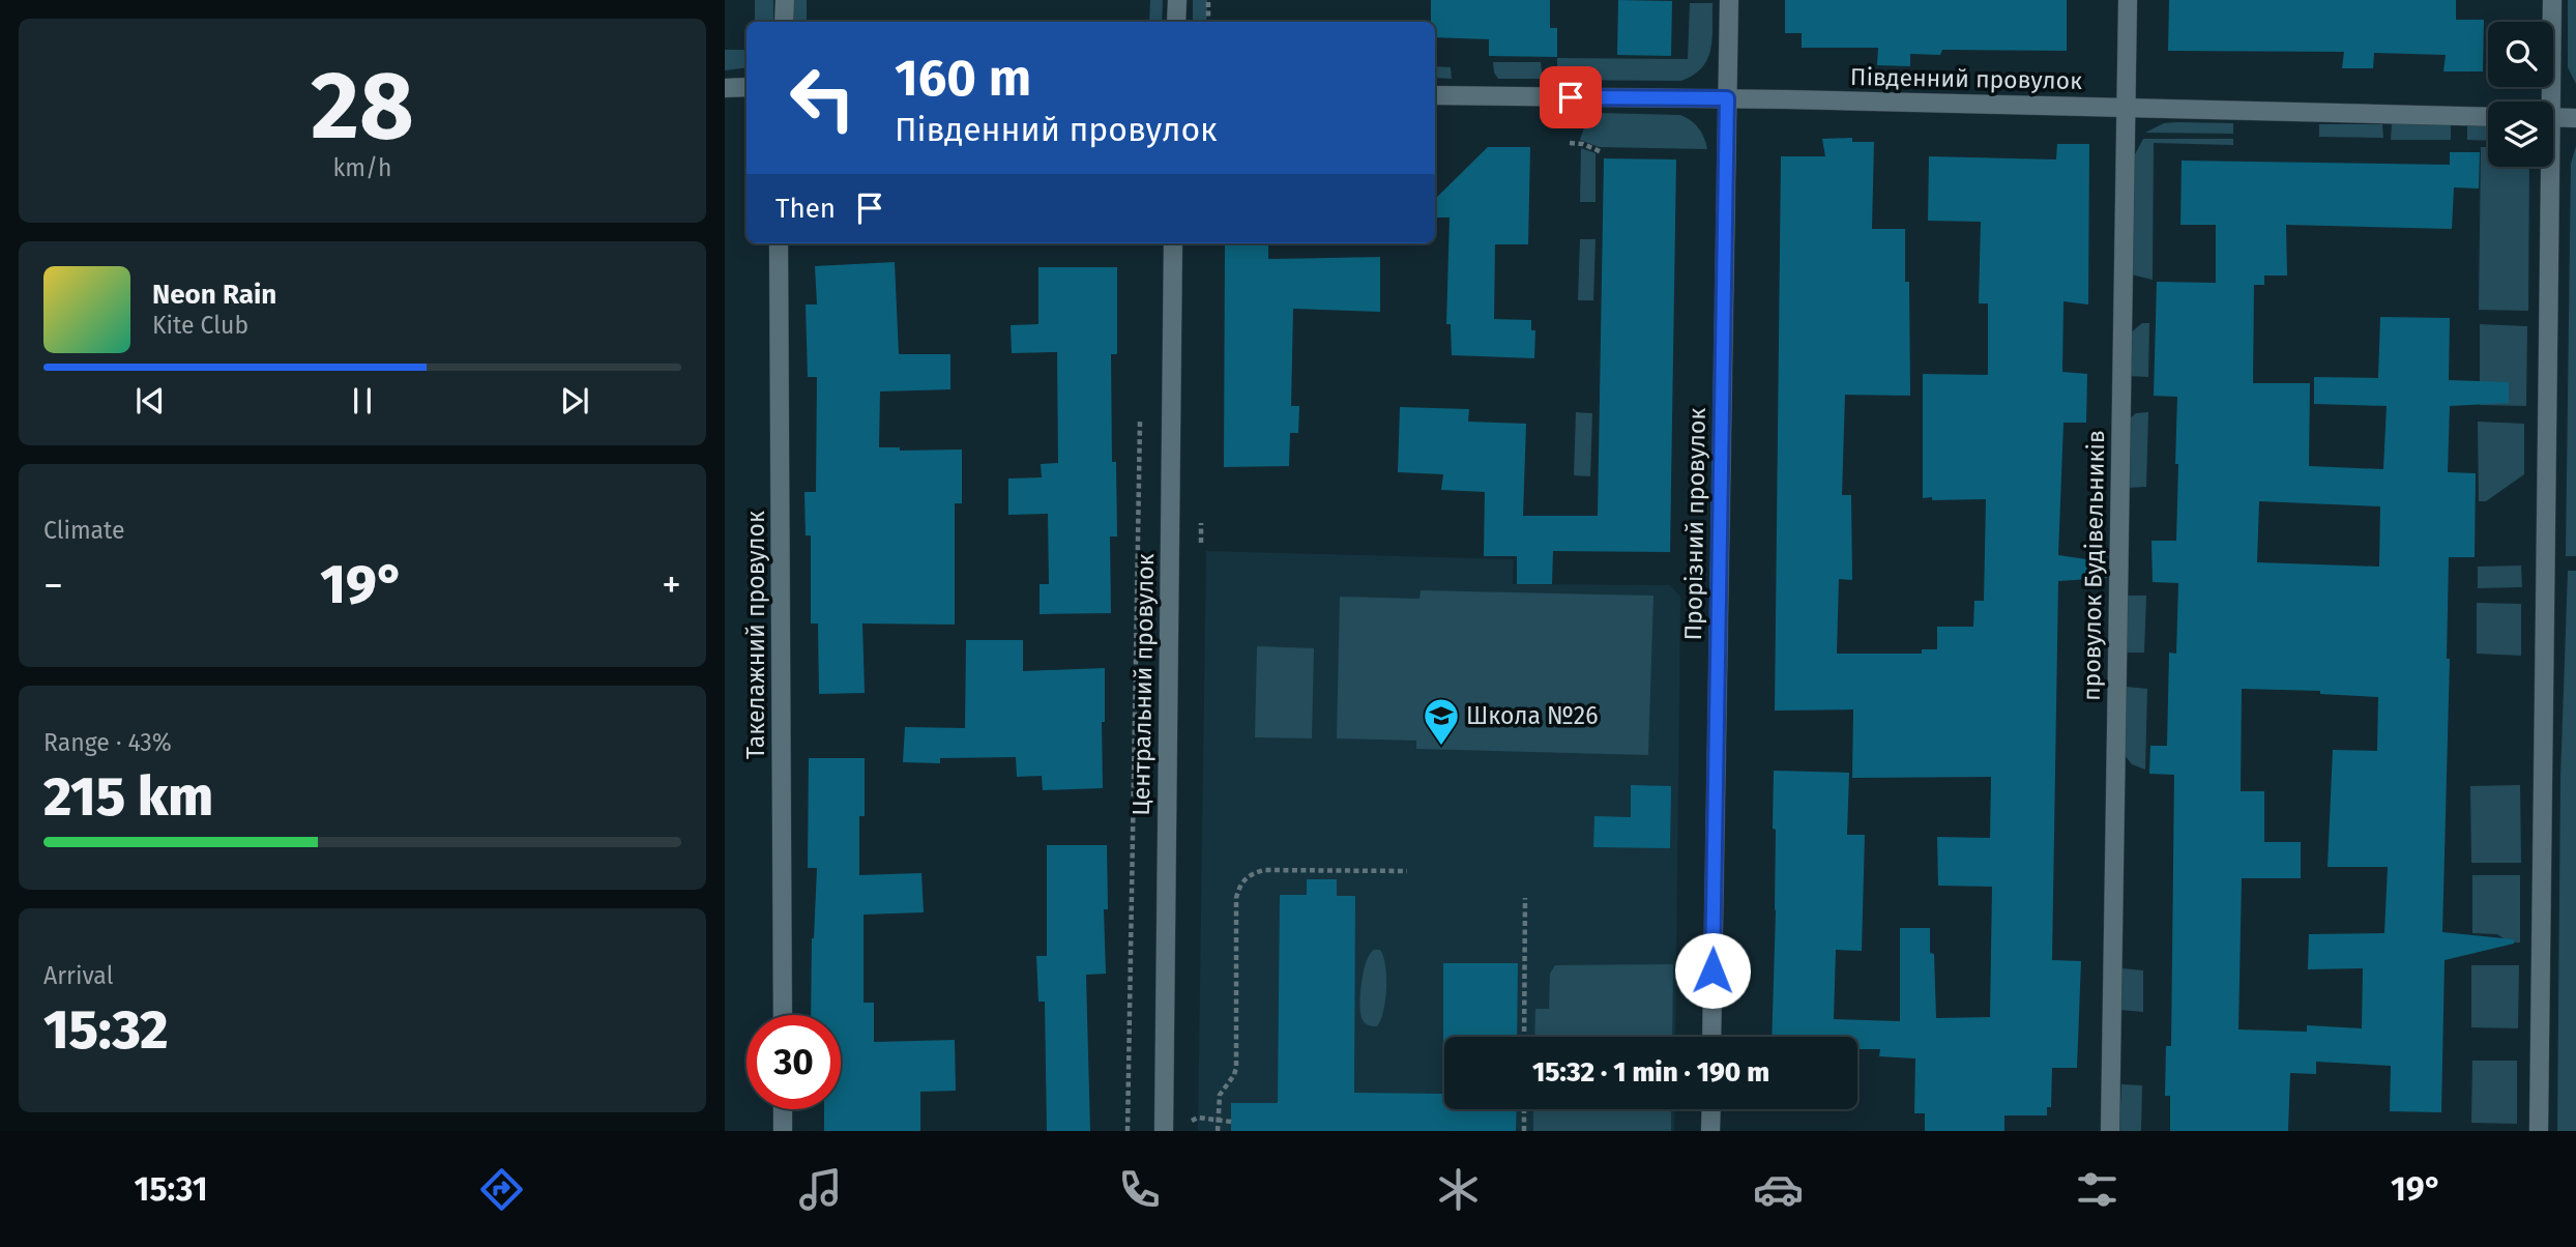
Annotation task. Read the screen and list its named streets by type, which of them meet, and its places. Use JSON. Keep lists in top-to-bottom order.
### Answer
{
  "streets": {
    "street": [
      "Південний провулок",
      "Прорізний провулок",
      "провулок Будівельників",
      "Такелажний провулок",
      "Центральний провулок"
    ]
  },
  "crossings": [
    ["Південний провулок", "Прорізний провулок"],
    ["Південний провулок", "провулок Будівельників"]
  ],
  "places": {
    "school or university": ["Школа №26"]
  },
  "page": {
    "tile": [
      ["28", "km/h"],
      "Climate",
      ["Range · 43%", "215 km"],
      ["Arrival", "15:32"]
    ],
    "turn": ["160 m", "Південний провулок"],
    "then": "Then",
    "song": ["Neon Rain", "Kite Club"],
    "heat": ["−", "19°", "+"],
    "limit": "30",
    "trip": "15:32 · 1 min · 190 m",
    "tabs": ["15:31", "19°"]
  }
}
